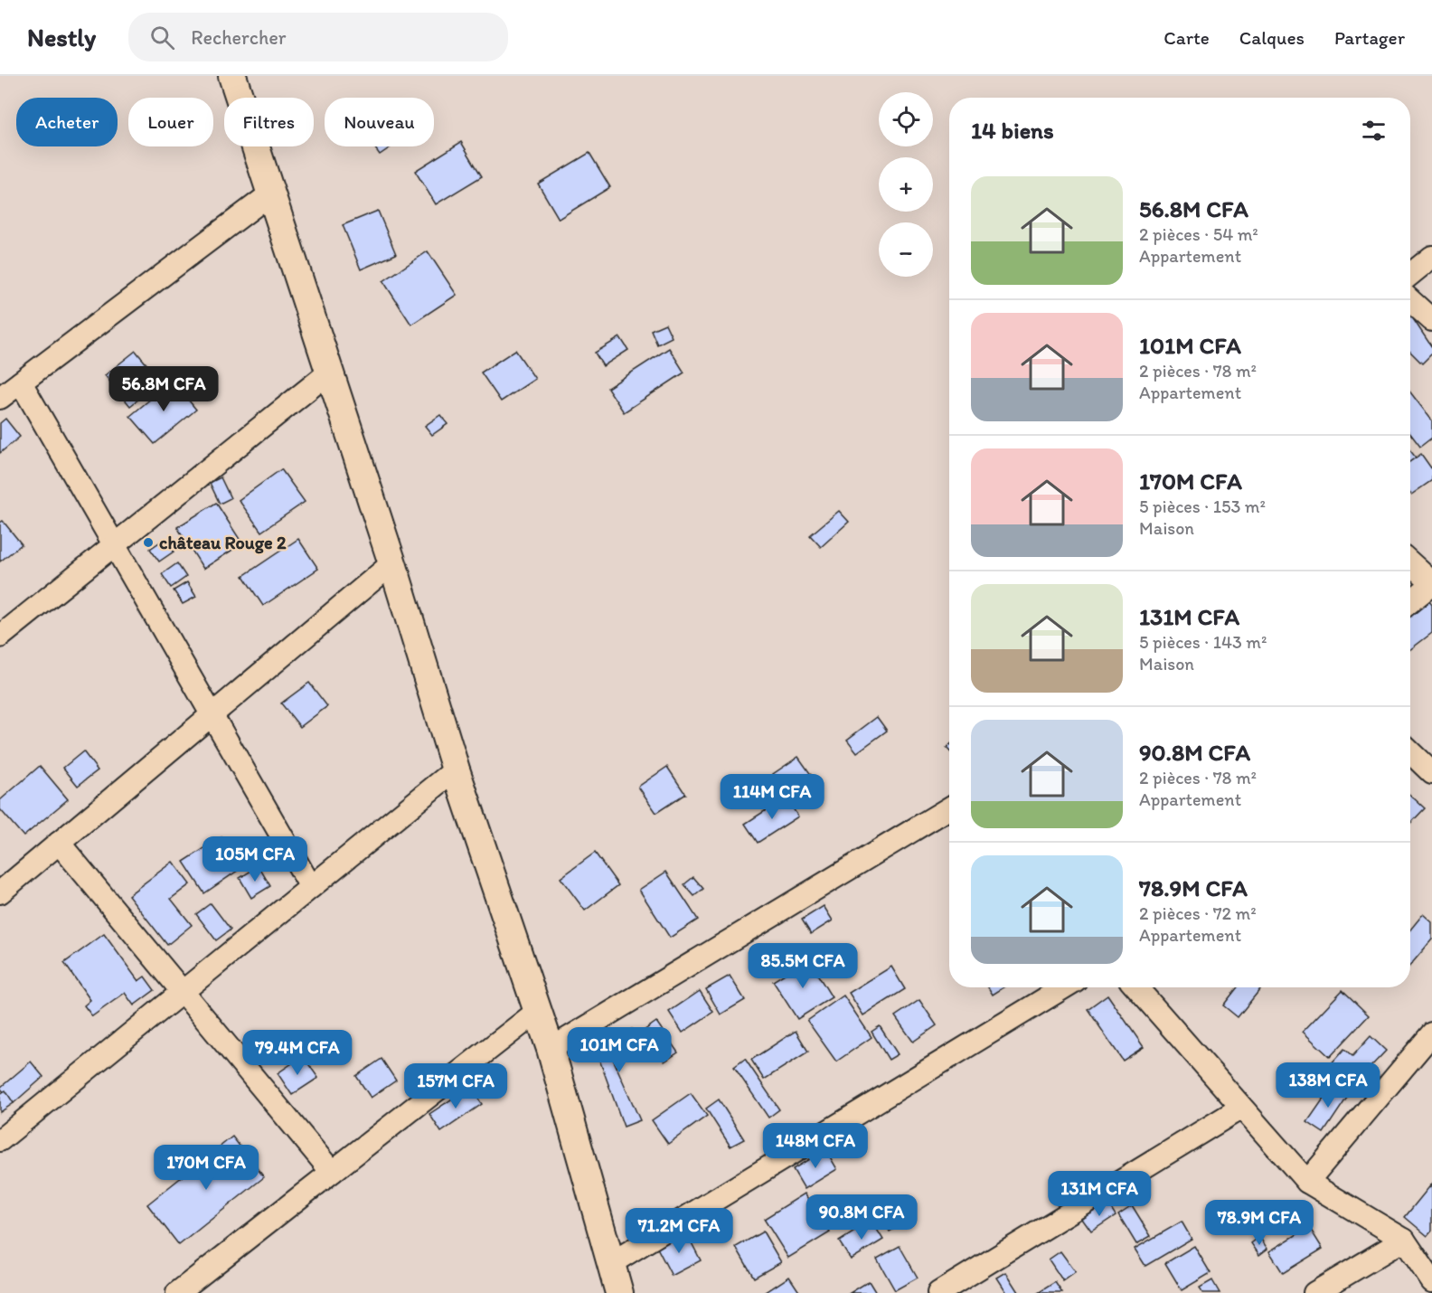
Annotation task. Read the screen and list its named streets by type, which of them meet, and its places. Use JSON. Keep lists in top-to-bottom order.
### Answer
{
  "places": ["château Rouge 2"],
  "page": {
    "header": "Nestly",
    "search": "Rechercher",
    "nav": ["Carte", "Calques", "Partager"],
    "map_buttons": ["+", "−"],
    "chip": [
      "Acheter",
      "Louer",
      "Filtres",
      "Nouveau"
    ],
    "heading": "14 biens",
    "list": [
      {
        "name": "56.8M CFA",
        "note": "2 pièces · 54 m² · Appartement"
      },
      {
        "name": "101M CFA",
        "note": "2 pièces · 78 m² · Appartement"
      },
      {
        "name": "170M CFA",
        "note": "5 pièces · 153 m² · Maison"
      },
      {
        "name": "131M CFA",
        "note": "5 pièces · 143 m² · Maison"
      },
      {
        "name": "90.8M CFA",
        "note": "2 pièces · 78 m² · Appartement"
      },
      {
        "name": "78.9M CFA",
        "note": "2 pièces · 72 m² · Appartement"
      }
    ],
    "price": [
      "56.8M CFA",
      "114M CFA",
      "105M CFA",
      "85.5M CFA",
      "101M CFA",
      "79.4M CFA",
      "138M CFA",
      "157M CFA",
      "148M CFA",
      "170M CFA",
      "131M CFA",
      "90.8M CFA",
      "78.9M CFA",
      "71.2M CFA"
    ]
  }
}
